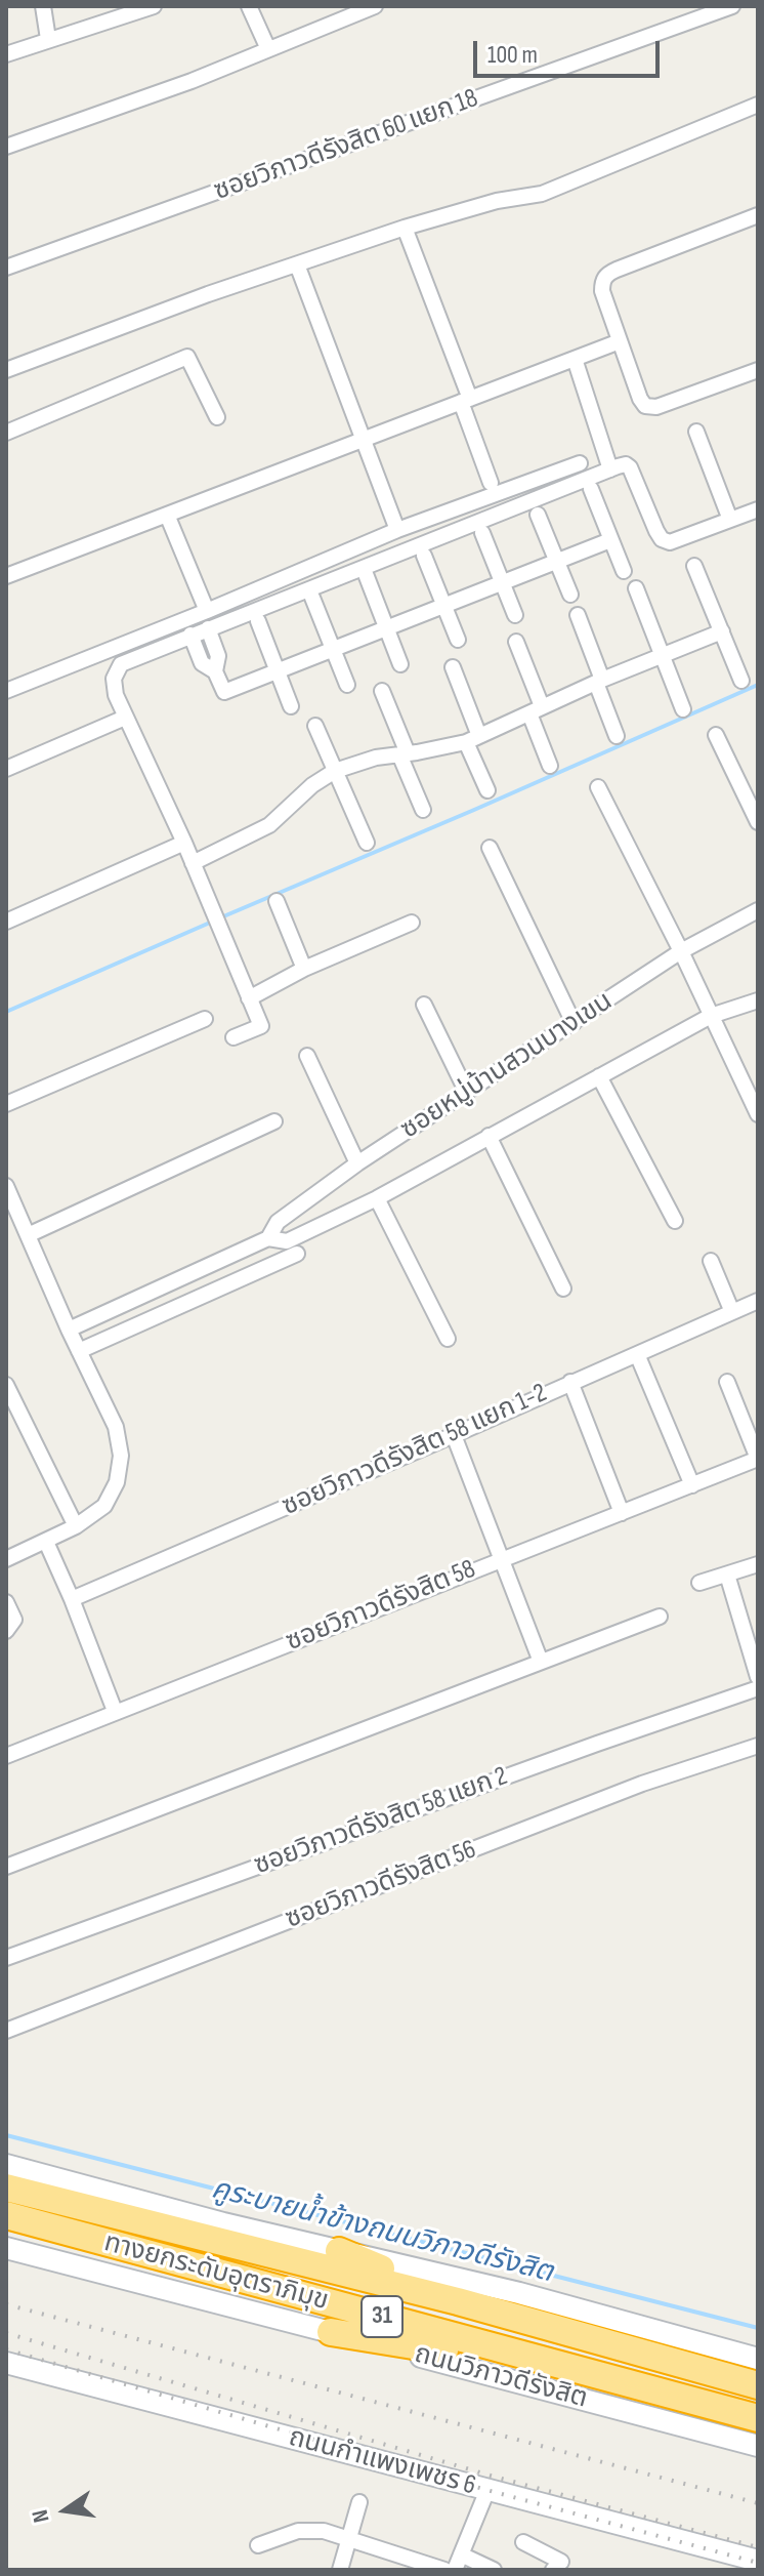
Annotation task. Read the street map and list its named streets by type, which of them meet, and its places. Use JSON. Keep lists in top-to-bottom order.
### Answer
{
  "streets": {
    "highway": ["ทางยกระดับอุตราภิมุข", "31", "ถนนวิภาวดีรังสิต"],
    "main road": ["ถนนกำแพงเพชร 6"],
    "street": [
      "ซอยวิภาวดีรังสิต 60 แยก 18",
      "ซอยหมู่บ้านสวนบางเขน",
      "ซอยวิภาวดีรังสิต 58 แยก 1-2",
      "ซอยวิภาวดีรังสิต 58",
      "ซอยวิภาวดีรังสิต 58 แยก 2",
      "ซอยวิภาวดีรังสิต 56"
    ]
  },
  "water": ["คูระบายน้ำข้างถนนวิภาวดีรังสิต"],
  "scale_bar": "100 m",
  "north": "left"
}
